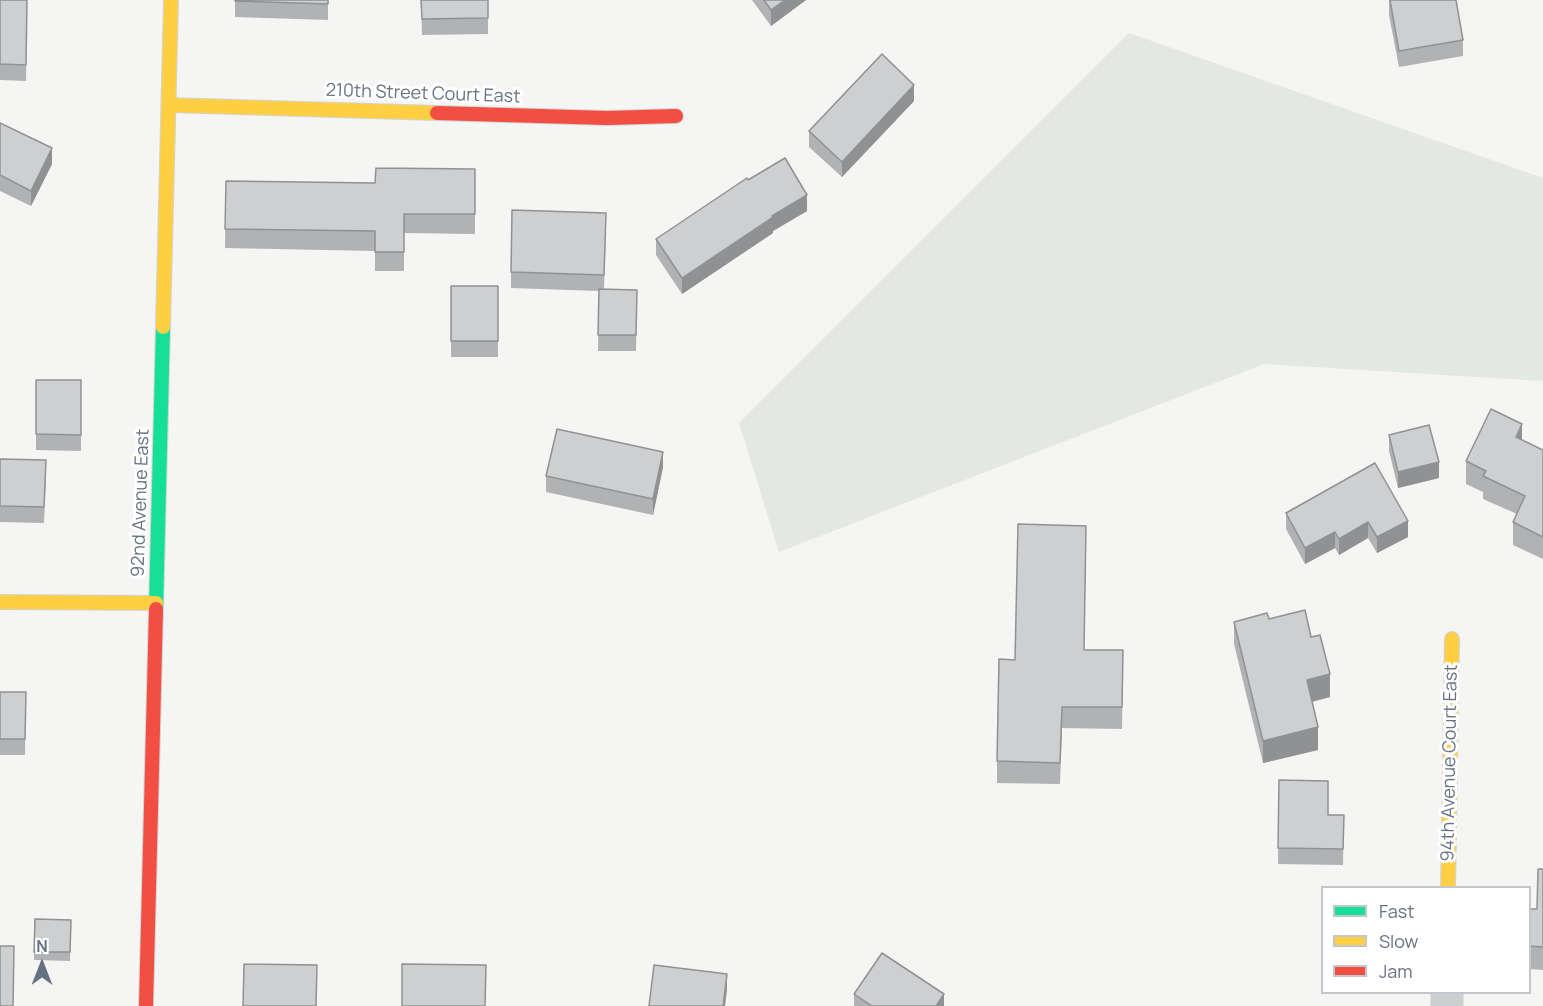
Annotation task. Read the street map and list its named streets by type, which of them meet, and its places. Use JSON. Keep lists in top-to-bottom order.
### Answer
{
  "streets": {
    "street": ["210th Street Court East", "92nd Avenue East", "94th Avenue Court East"]
  },
  "crossings": [
    ["210th Street Court East", "92nd Avenue East"]
  ],
  "legend": ["Fast", "Slow", "Jam"],
  "north": "top"
}
